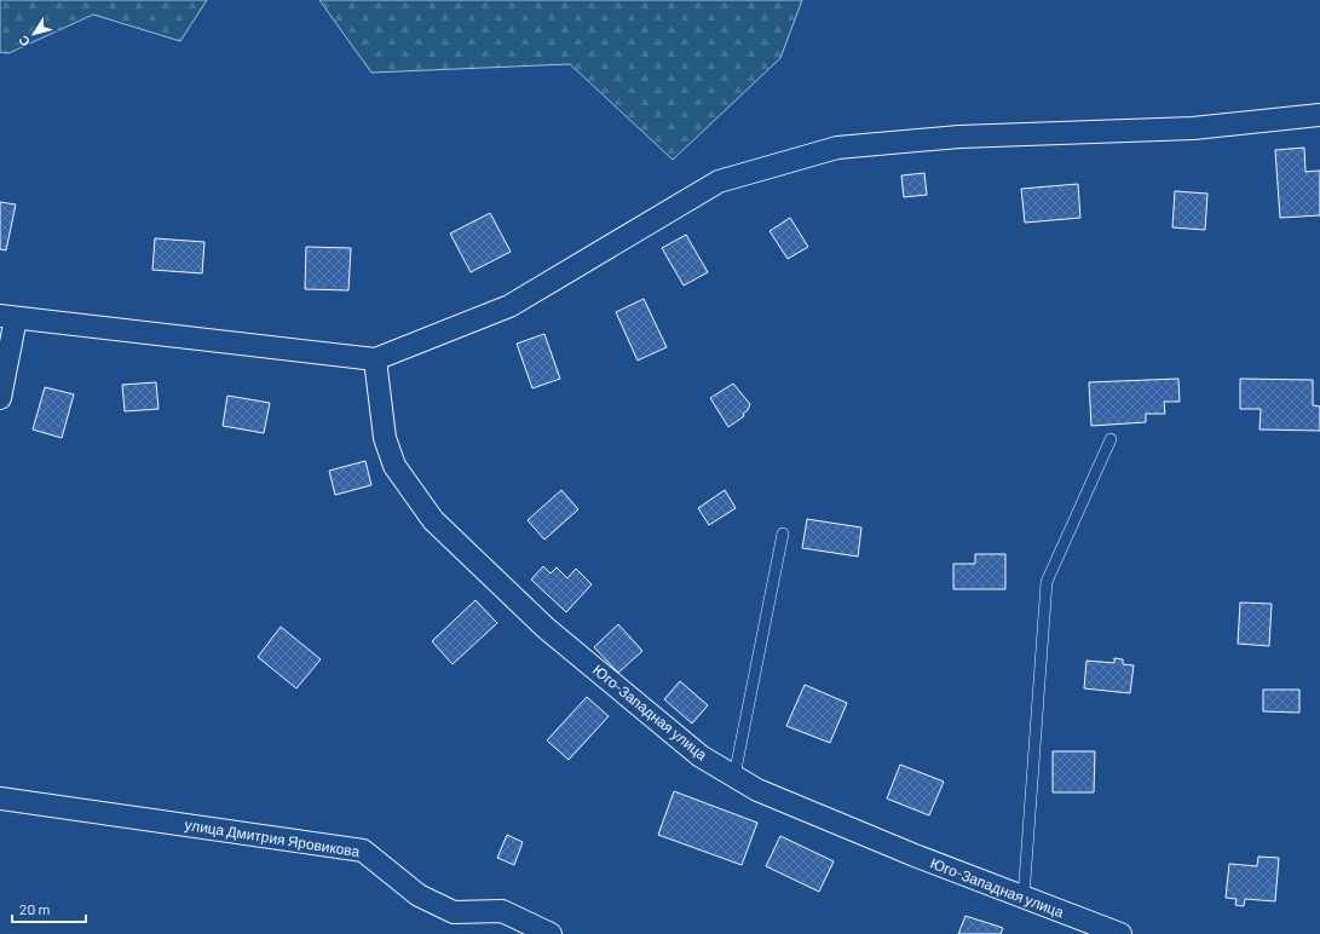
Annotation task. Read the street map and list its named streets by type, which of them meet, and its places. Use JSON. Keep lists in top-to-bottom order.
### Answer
{
  "streets": {
    "street": ["Юго-Западная улица", "улица Дмитрия Яровикова"]
  },
  "scale_bar": "20 m",
  "north": "bottom left"
}
